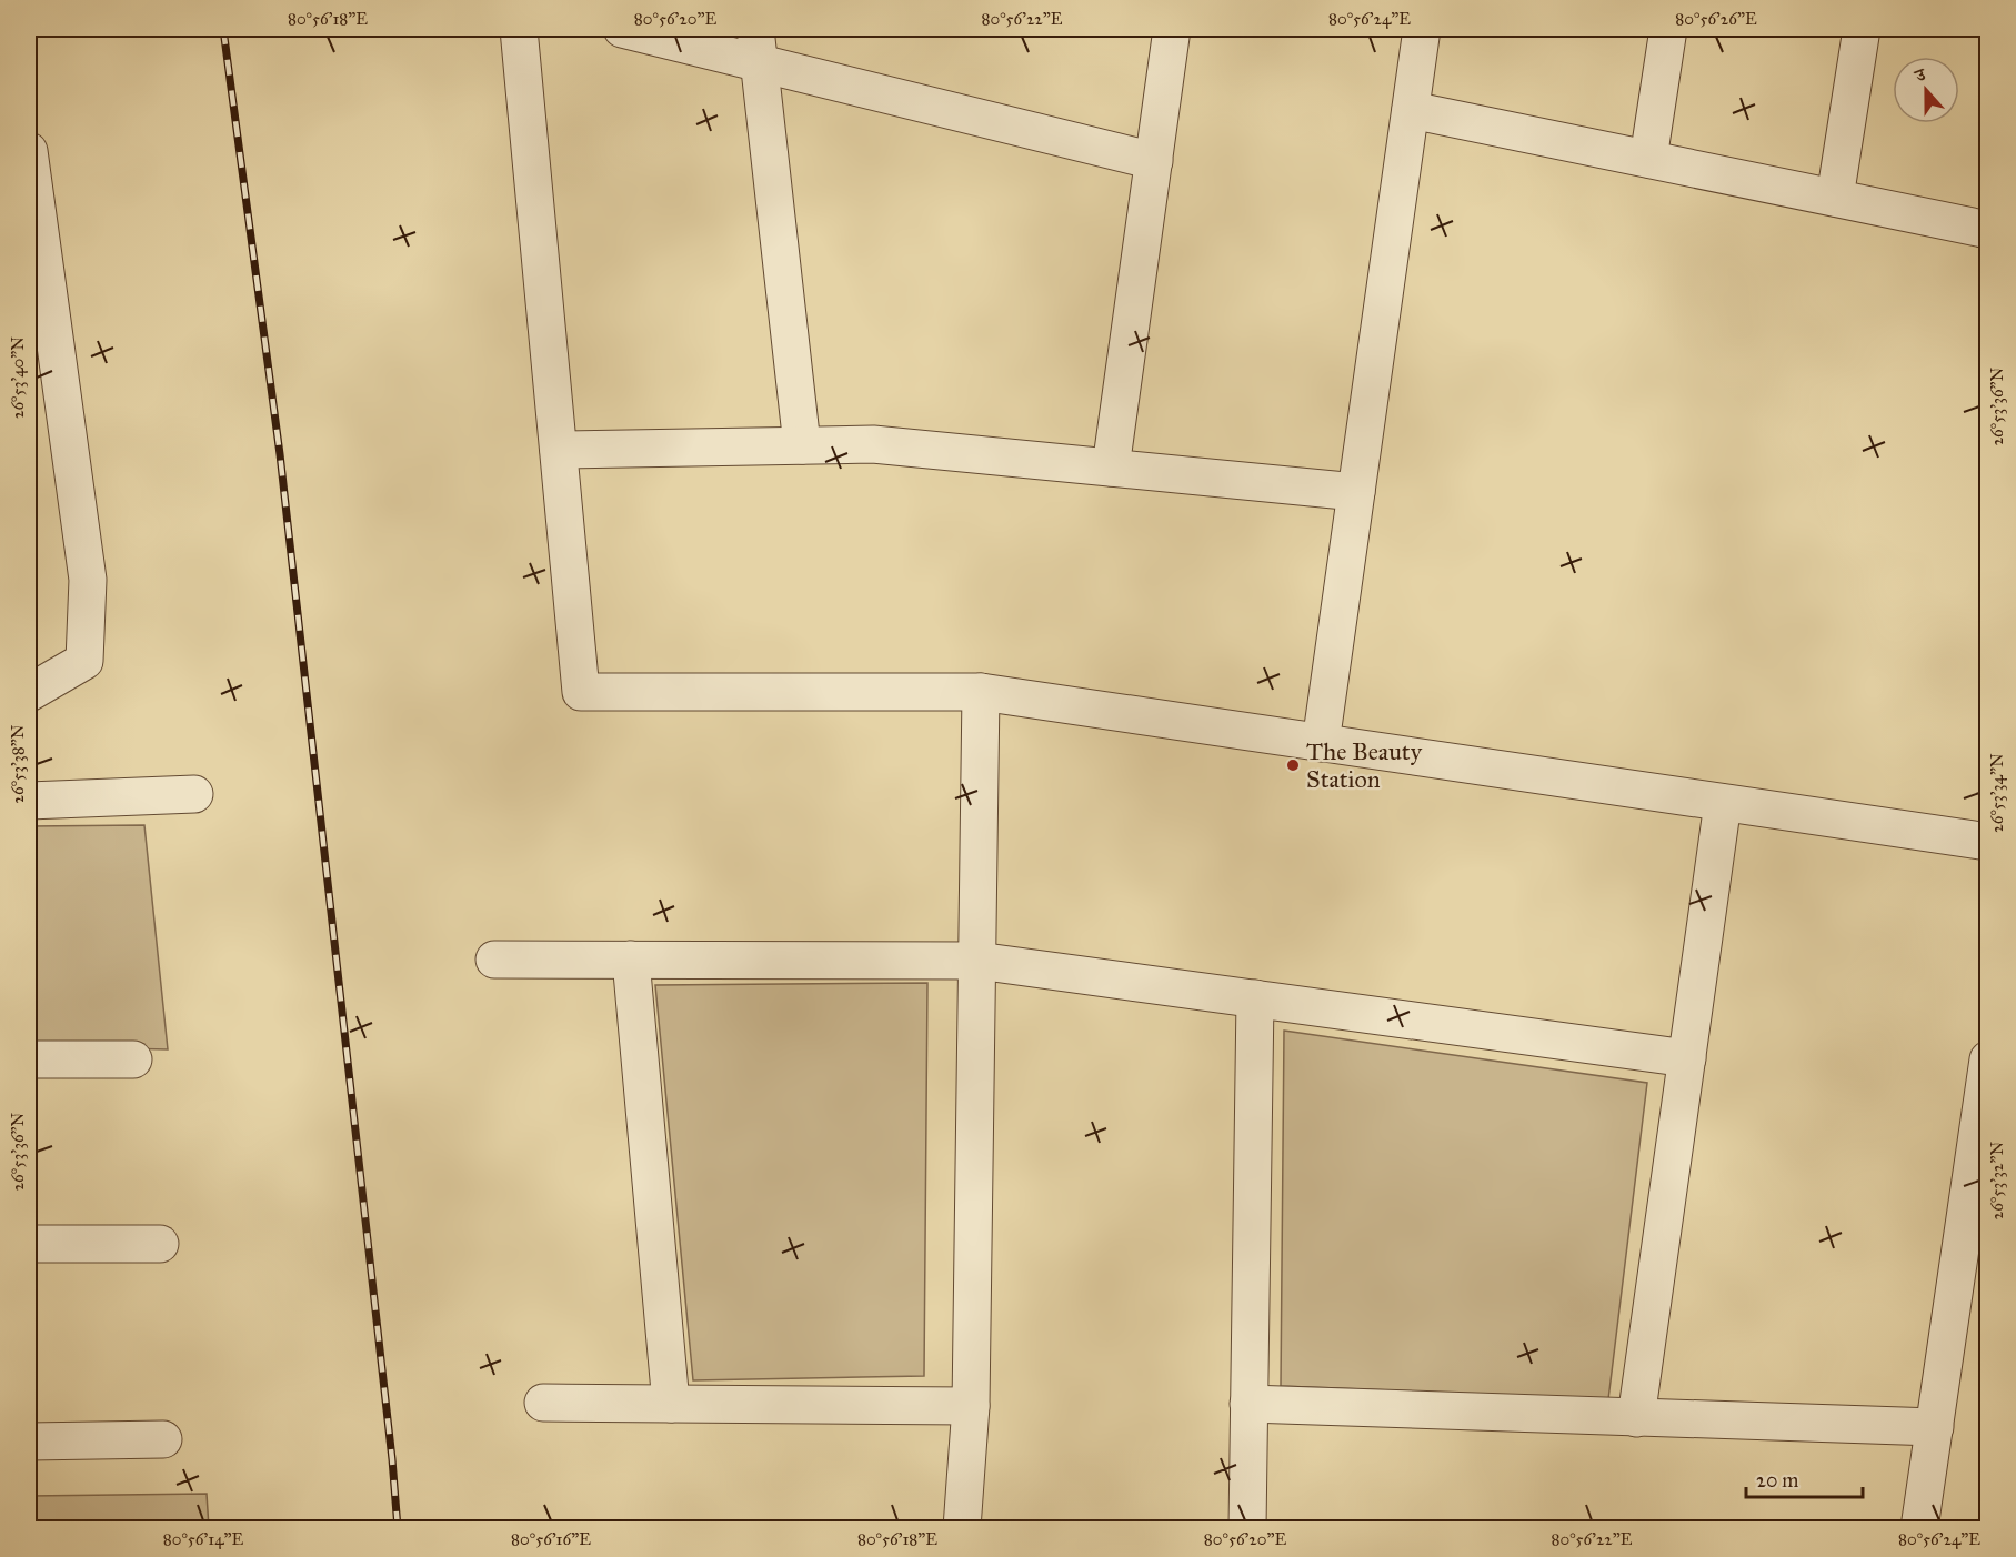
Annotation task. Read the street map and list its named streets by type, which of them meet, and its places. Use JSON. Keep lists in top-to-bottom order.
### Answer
{
  "places": ["The Beauty Station"],
  "scale_bar": "20 m",
  "north": "top",
  "coordinates": [
    "80°56'18\"E",
    "80°56'20\"E",
    "80°56'22\"E",
    "80°56'24\"E",
    "80°56'26\"E",
    "26°53'40\"N",
    "26°53'36\"N",
    "26°53'38\"N",
    "26°53'34\"N",
    "26°53'32\"N",
    "80°56'14\"E",
    "80°56'16\"E"
  ]
}
